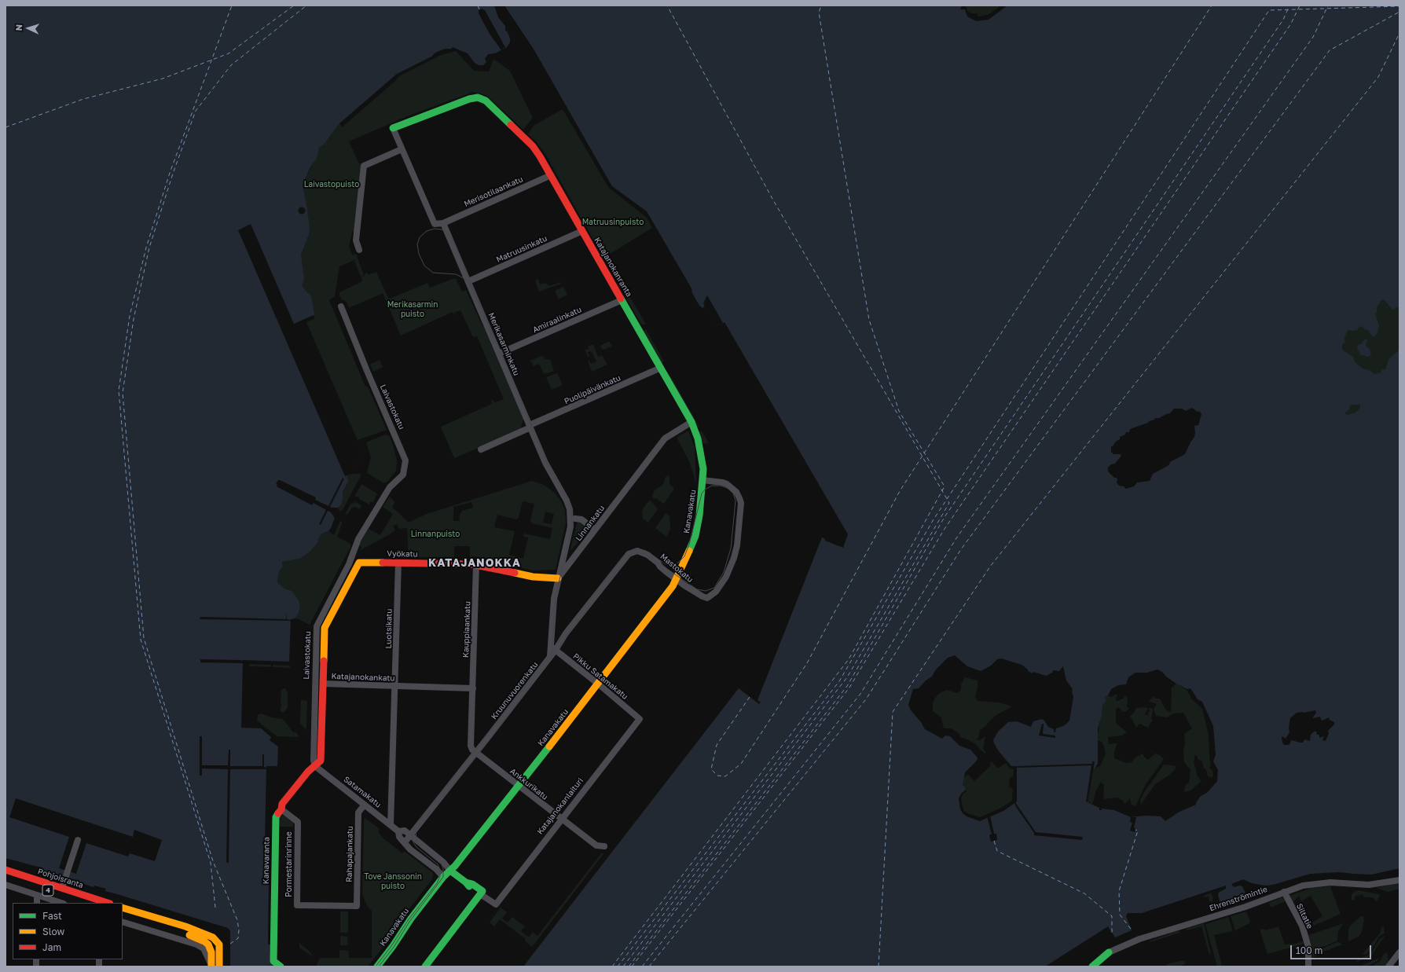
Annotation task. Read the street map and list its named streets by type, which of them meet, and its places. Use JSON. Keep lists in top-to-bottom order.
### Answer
{
  "streets": {
    "main road": [
      "Katajanokanranta",
      "Laivastokatu",
      "Kanavakatu",
      "Vyökatu",
      "Satamakatu",
      "Kanavaranta",
      "Pohjoisranta",
      "4",
      "Ehrenströmintie"
    ],
    "street": [
      "Merisotilaankatu",
      "Matruusinkatu",
      "Amiraalinkatu",
      "Merikasarminkatu",
      "Puolipäivänkatu",
      "Linnankatu",
      "Mastokatu",
      "Luotsikatu",
      "Kauppiaankatu",
      "Pikku Satamakatu",
      "Katajanokankatu",
      "Kruunuvuorenkatu",
      "Ankkurikatu",
      "Katajanokanlaituri",
      "Rahapajankatu",
      "Pormestarinrinne",
      "Siltatie"
    ]
  },
  "crossings": [
    ["Merisotilaankatu", "Katajanokanranta"],
    ["Merisotilaankatu", "Merikasarminkatu"],
    ["Matruusinkatu", "Katajanokanranta"],
    ["Matruusinkatu", "Merikasarminkatu"],
    ["Katajanokanranta", "Amiraalinkatu"],
    ["Katajanokanranta", "Puolipäivänkatu"],
    ["Katajanokanranta", "Kanavakatu"],
    ["Katajanokanranta", "Linnankatu"],
    ["Katajanokanranta", "Mastokatu"],
    ["Amiraalinkatu", "Merikasarminkatu"],
    ["Merikasarminkatu", "Puolipäivänkatu"],
    ["Merikasarminkatu", "Linnankatu"],
    ["Merikasarminkatu", "Vyökatu"],
    ["Laivastokatu", "Vyökatu"],
    ["Laivastokatu", "Katajanokankatu"],
    ["Laivastokatu", "Satamakatu"],
    ["Laivastokatu", "Kanavaranta"],
    ["Kanavakatu", "Mastokatu"],
    ["Kanavakatu", "Pikku Satamakatu"],
    ["Kanavakatu", "Ankkurikatu"],
    ["Kanavakatu", "Satamakatu"],
    ["Linnankatu", "Vyökatu"],
    ["Linnankatu", "Pikku Satamakatu"],
    ["Linnankatu", "Kruunuvuorenkatu"],
    ["Vyökatu", "Luotsikatu"],
    ["Vyökatu", "Kauppiaankatu"],
    ["Mastokatu", "Kruunuvuorenkatu"],
    ["Luotsikatu", "Katajanokankatu"],
    ["Luotsikatu", "Satamakatu"],
    ["Kauppiaankatu", "Katajanokankatu"],
    ["Kauppiaankatu", "Kruunuvuorenkatu"],
    ["Kauppiaankatu", "Ankkurikatu"],
    ["Pikku Satamakatu", "Kruunuvuorenkatu"],
    ["Pikku Satamakatu", "Katajanokanlaituri"],
    ["Kruunuvuorenkatu", "Ankkurikatu"],
    ["Kruunuvuorenkatu", "Satamakatu"],
    ["Ankkurikatu", "Katajanokanlaituri"],
    ["Satamakatu", "Katajanokanlaituri"],
    ["Satamakatu", "Rahapajankatu"],
    ["Satamakatu", "Kanavaranta"],
    ["Rahapajankatu", "Pormestarinrinne"],
    ["Kanavaranta", "Pormestarinrinne"],
    ["Ehrenströmintie", "Siltatie"]
  ],
  "districts": ["KATAJANOKKA"],
  "parks": [
    "Laivastopuisto",
    "Matruusinpuisto",
    "Merikasarmin puisto",
    "Linnanpuisto",
    "Tove Janssonin puisto"
  ],
  "legend": ["Fast", "Slow", "Jam"],
  "scale_bar": "100 m",
  "north": "left"
}
